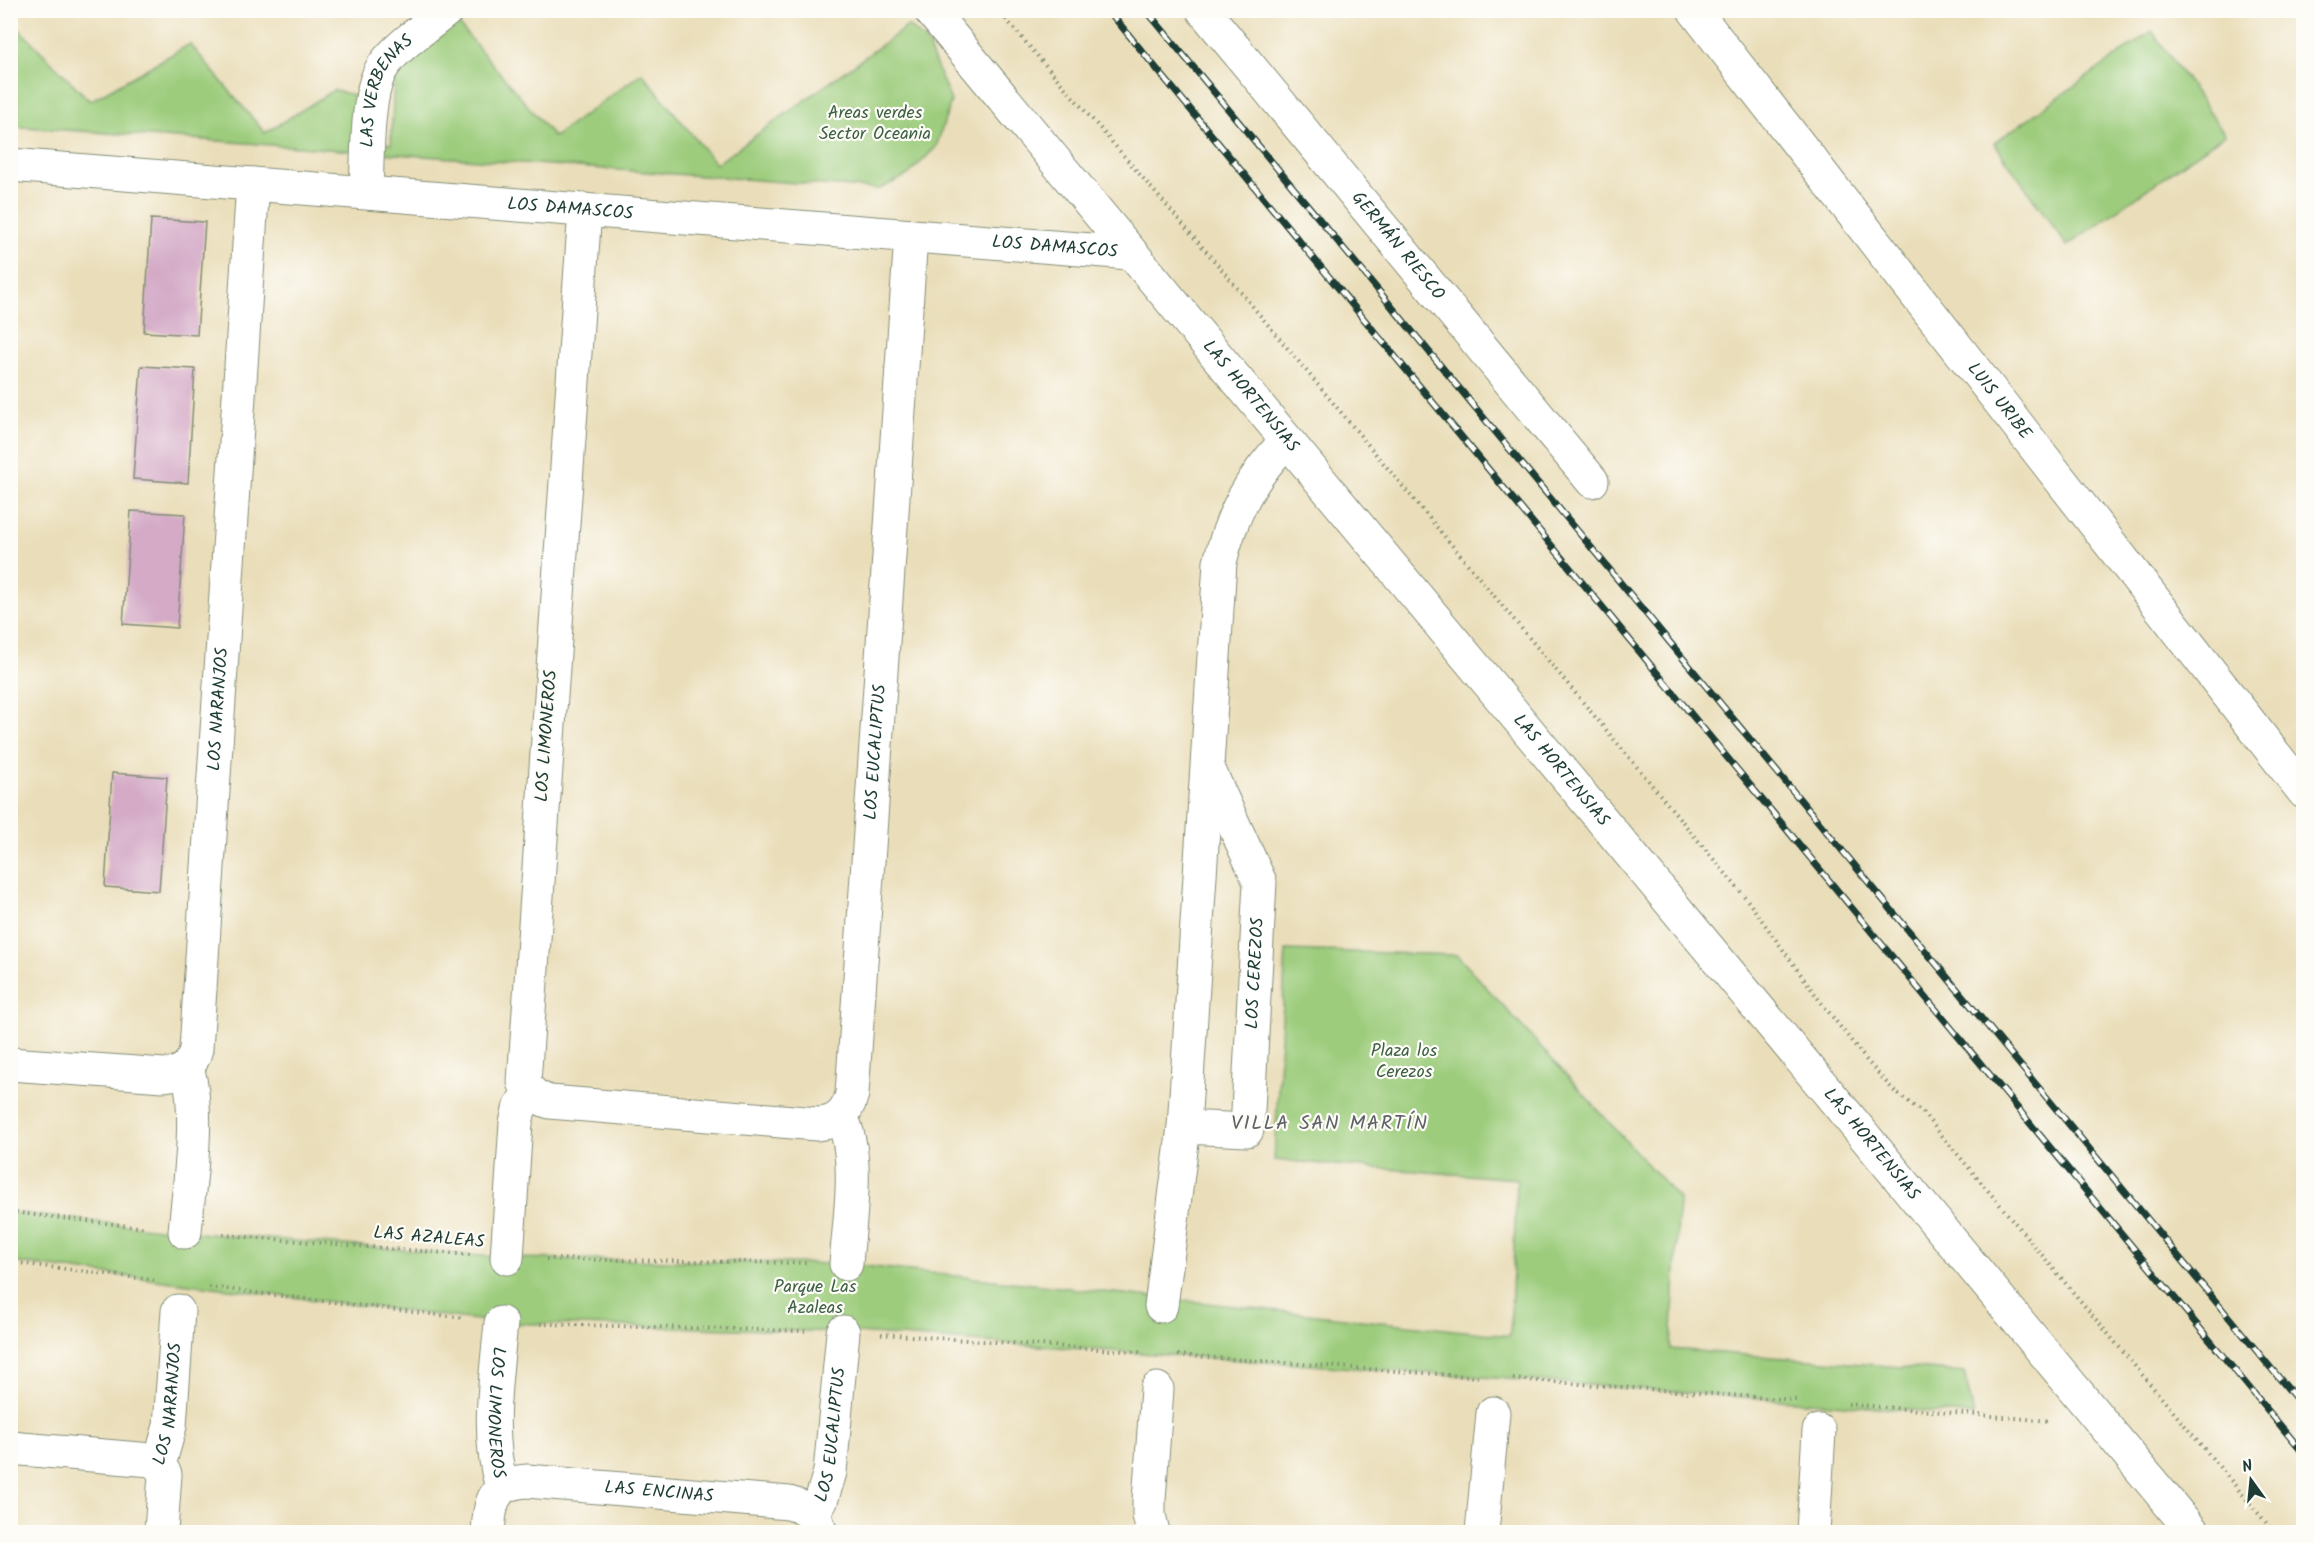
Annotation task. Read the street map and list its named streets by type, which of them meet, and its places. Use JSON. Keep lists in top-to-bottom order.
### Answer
{
  "streets": {
    "street": [
      "LAS VERBENAS",
      "LOS DAMASCOS",
      "GERMÁN RIESCO",
      "LAS HORTENSIAS",
      "LUIS URIBE",
      "LOS NARANJOS",
      "LOS LIMONEROS",
      "LOS EUCALIPTUS",
      "LOS CEREZOS",
      "LAS ENCINAS"
    ],
    "path": ["LAS AZALEAS"]
  },
  "crossings": [
    ["LAS VERBENAS", "LOS DAMASCOS"],
    ["LOS DAMASCOS", "LAS HORTENSIAS"],
    ["LOS DAMASCOS", "LOS NARANJOS"],
    ["LOS DAMASCOS", "LOS LIMONEROS"],
    ["LOS DAMASCOS", "LOS EUCALIPTUS"],
    ["LAS HORTENSIAS", "LOS CEREZOS"],
    ["LOS LIMONEROS", "LAS ENCINAS"],
    ["LOS EUCALIPTUS", "LAS ENCINAS"]
  ],
  "districts": ["VILLA SAN MARTÍN"],
  "parks": ["Areas verdes Sector Oceania", "Plaza los Cerezos", "Parque Las Azaleas"],
  "north": "top"
}
